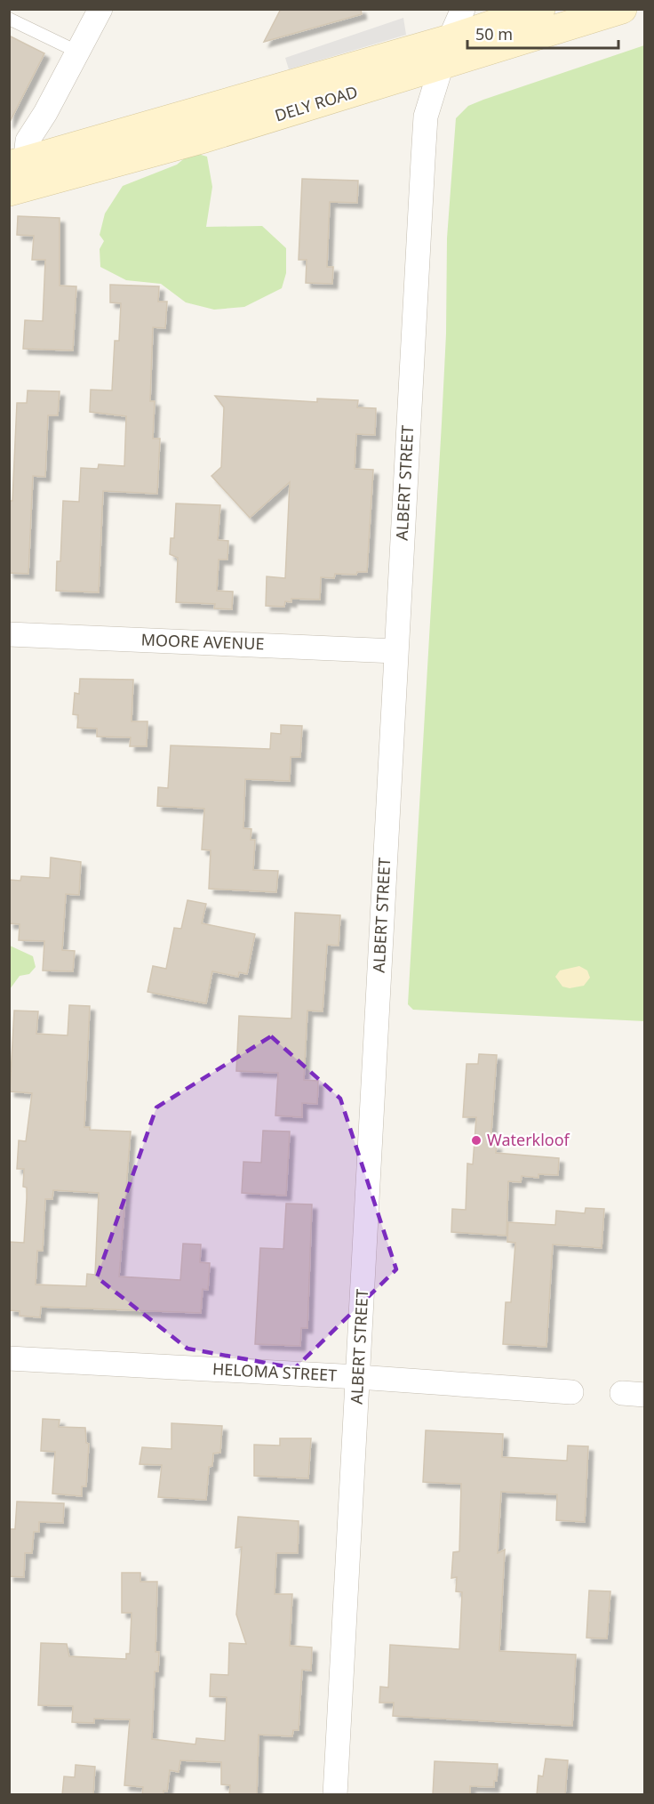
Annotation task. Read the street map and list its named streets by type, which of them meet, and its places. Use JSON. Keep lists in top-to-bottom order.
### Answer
{
  "streets": {
    "main road": ["DELY ROAD"],
    "street": ["ALBERT STREET", "MOORE AVENUE", "HELOMA STREET"]
  },
  "crossings": [
    ["DELY ROAD", "ALBERT STREET"],
    ["ALBERT STREET", "MOORE AVENUE"],
    ["ALBERT STREET", "HELOMA STREET"]
  ],
  "places": ["Waterkloof"],
  "scale_bar": "50 m"
}
